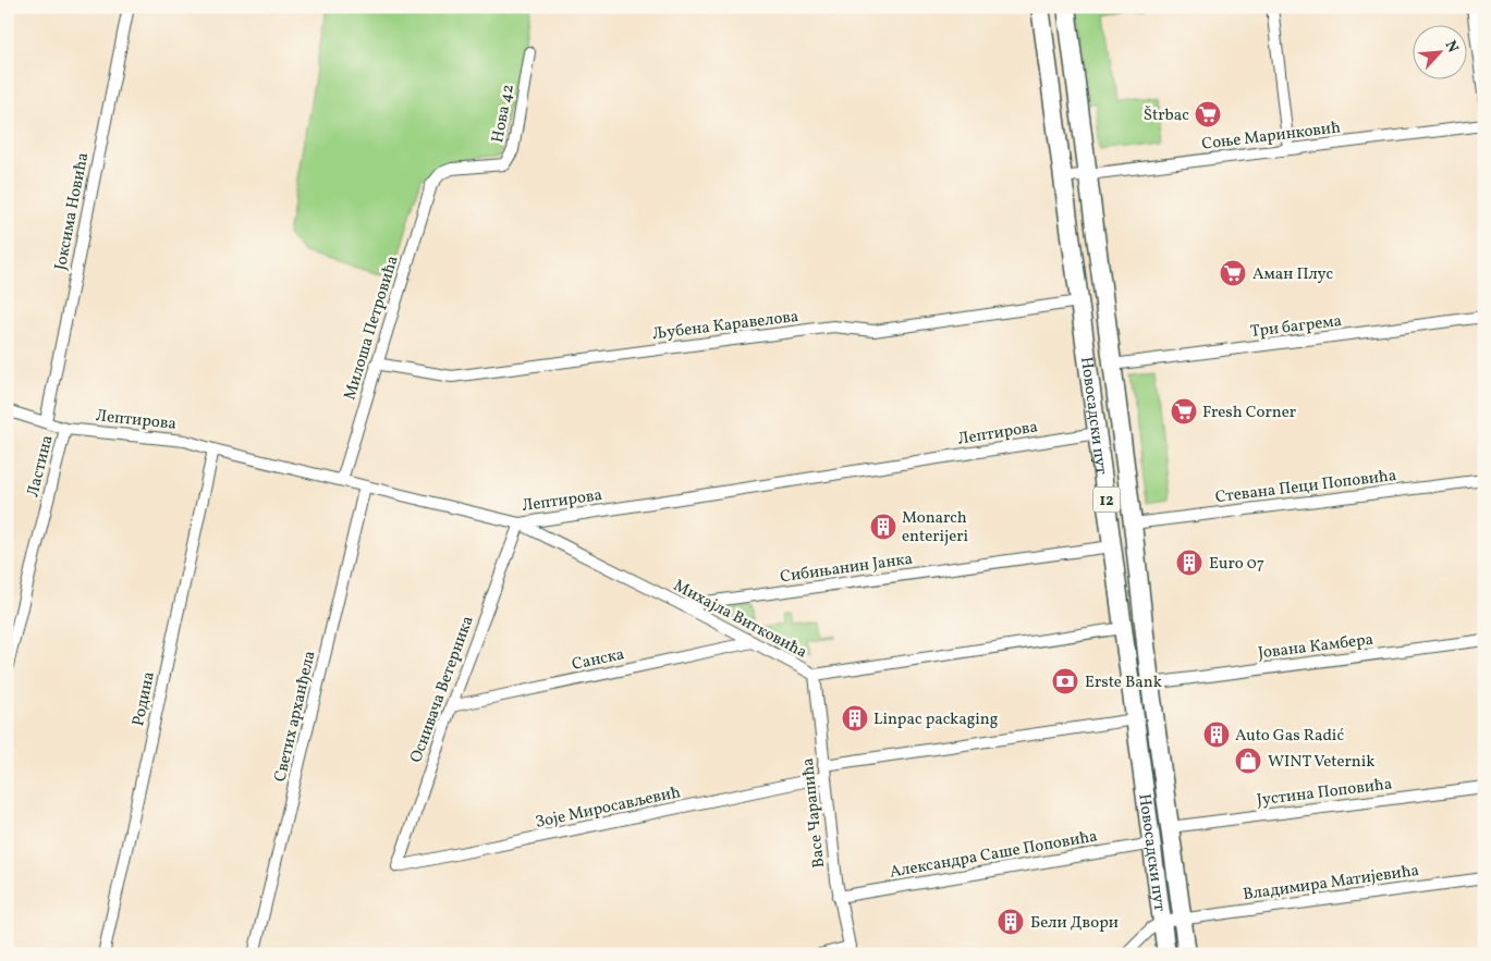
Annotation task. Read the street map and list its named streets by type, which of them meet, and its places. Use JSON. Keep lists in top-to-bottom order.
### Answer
{
  "streets": {
    "main road": ["Новосадски пут", "12"],
    "street": [
      "Нова 42",
      "Соње Маринковић",
      "Јоксима Новића",
      "Љубена Каравелова",
      "Три багрема",
      "Милоша Петровића",
      "Лептирова",
      "Ластина",
      "Стевана Пеци Поповића",
      "Сибињанин Јанка",
      "Михајла Витковића",
      "Јована Камбера",
      "Санска",
      "Оснивача Ветерника",
      "Родина",
      "Светих арханђела",
      "Јустина Поповића",
      "Зоје Миросављевић",
      "Васе Чарапића",
      "Александра Саше Поповића",
      "Владимира Матијевића"
    ]
  },
  "crossings": [
    ["Нова 42", "Милоша Петровића"],
    ["Соње Маринковић", "Новосадски пут"],
    ["Јоксима Новића", "Лептирова"],
    ["Љубена Каравелова", "Милоша Петровића"],
    ["Љубена Каравелова", "Новосадски пут"],
    ["Три багрема", "Новосадски пут"],
    ["Милоша Петровића", "Лептирова"],
    ["Новосадски пут", "Лептирова"],
    ["Новосадски пут", "Стевана Пеци Поповића"],
    ["Новосадски пут", "Сибињанин Јанка"],
    ["Новосадски пут", "Михајла Витковића"],
    ["Новосадски пут", "Јована Камбера"],
    ["Новосадски пут", "Јустина Поповића"],
    ["Новосадски пут", "Александра Саше Поповића"],
    ["Новосадски пут", "Владимира Матијевића"],
    ["Лептирова", "Ластина"],
    ["Лептирова", "Михајла Витковића"],
    ["Лептирова", "Оснивача Ветерника"],
    ["Лептирова", "Родина"],
    ["Лептирова", "Светих арханђела"],
    ["Сибињанин Јанка", "Михајла Витковића"],
    ["Михајла Витковића", "Санска"],
    ["Михајла Витковића", "Оснивача Ветерника"],
    ["Михајла Витковића", "Васе Чарапића"],
    ["Санска", "Оснивача Ветерника"],
    ["Оснивача Ветерника", "Зоје Миросављевић"],
    ["Зоје Миросављевић", "Васе Чарапића"],
    ["Васе Чарапића", "Александра Саше Поповића"]
  ],
  "places": {
    "supermarket": ["Štrbac", "Аман Плус", "Fresh Corner"],
    "building": [
      "Monarch enterijeri",
      "Euro 07",
      "Linpac packaging",
      "Auto Gas Radić",
      "Бели Двори"
    ],
    "bank": ["Erste Bank"],
    "shop": ["WINT Veternik"]
  },
  "north": "top right"
}
